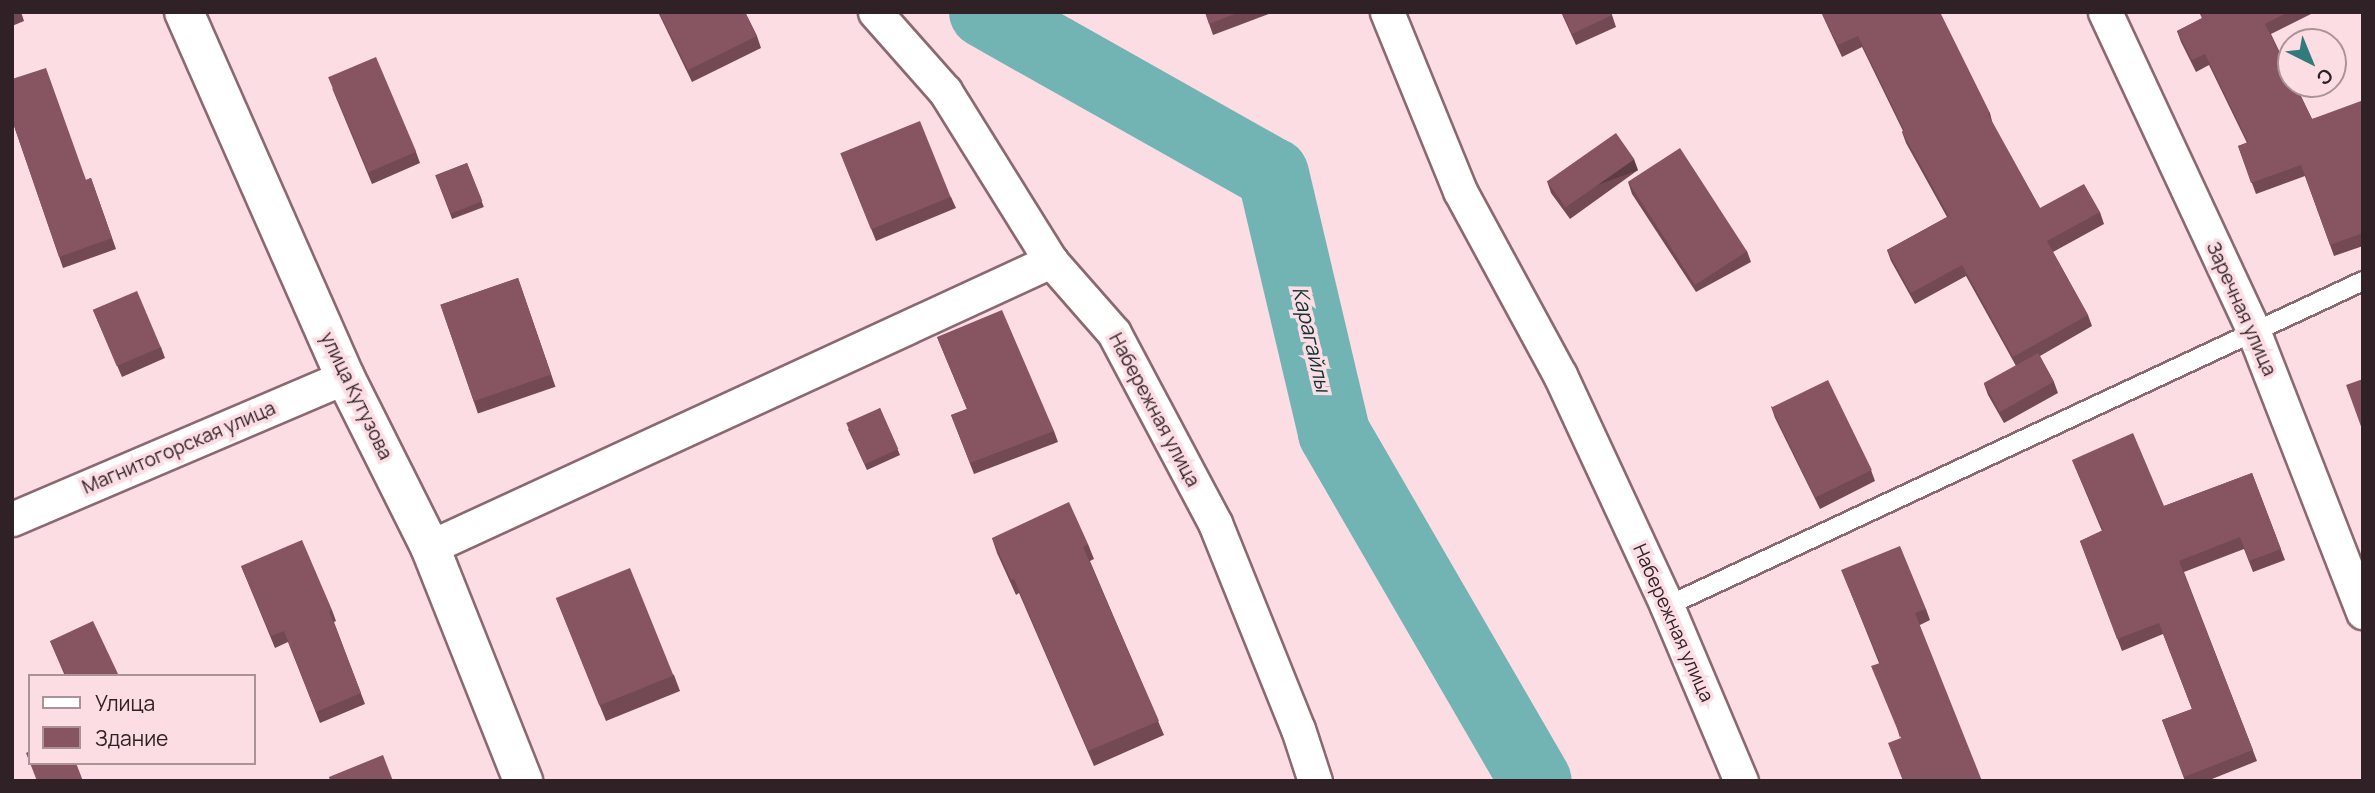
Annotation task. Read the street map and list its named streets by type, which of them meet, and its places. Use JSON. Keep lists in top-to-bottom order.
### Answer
{
  "streets": {
    "main road": ["улица Кутузова"],
    "street": ["Заречная улица", "Набережная улица", "Магнитогорская улица"]
  },
  "crossings": [
    ["улица Кутузова", "Магнитогорская улица"]
  ],
  "water": ["Карагайлы"],
  "legend": ["Улица", "Здание"],
  "north": "bottom right"
}
